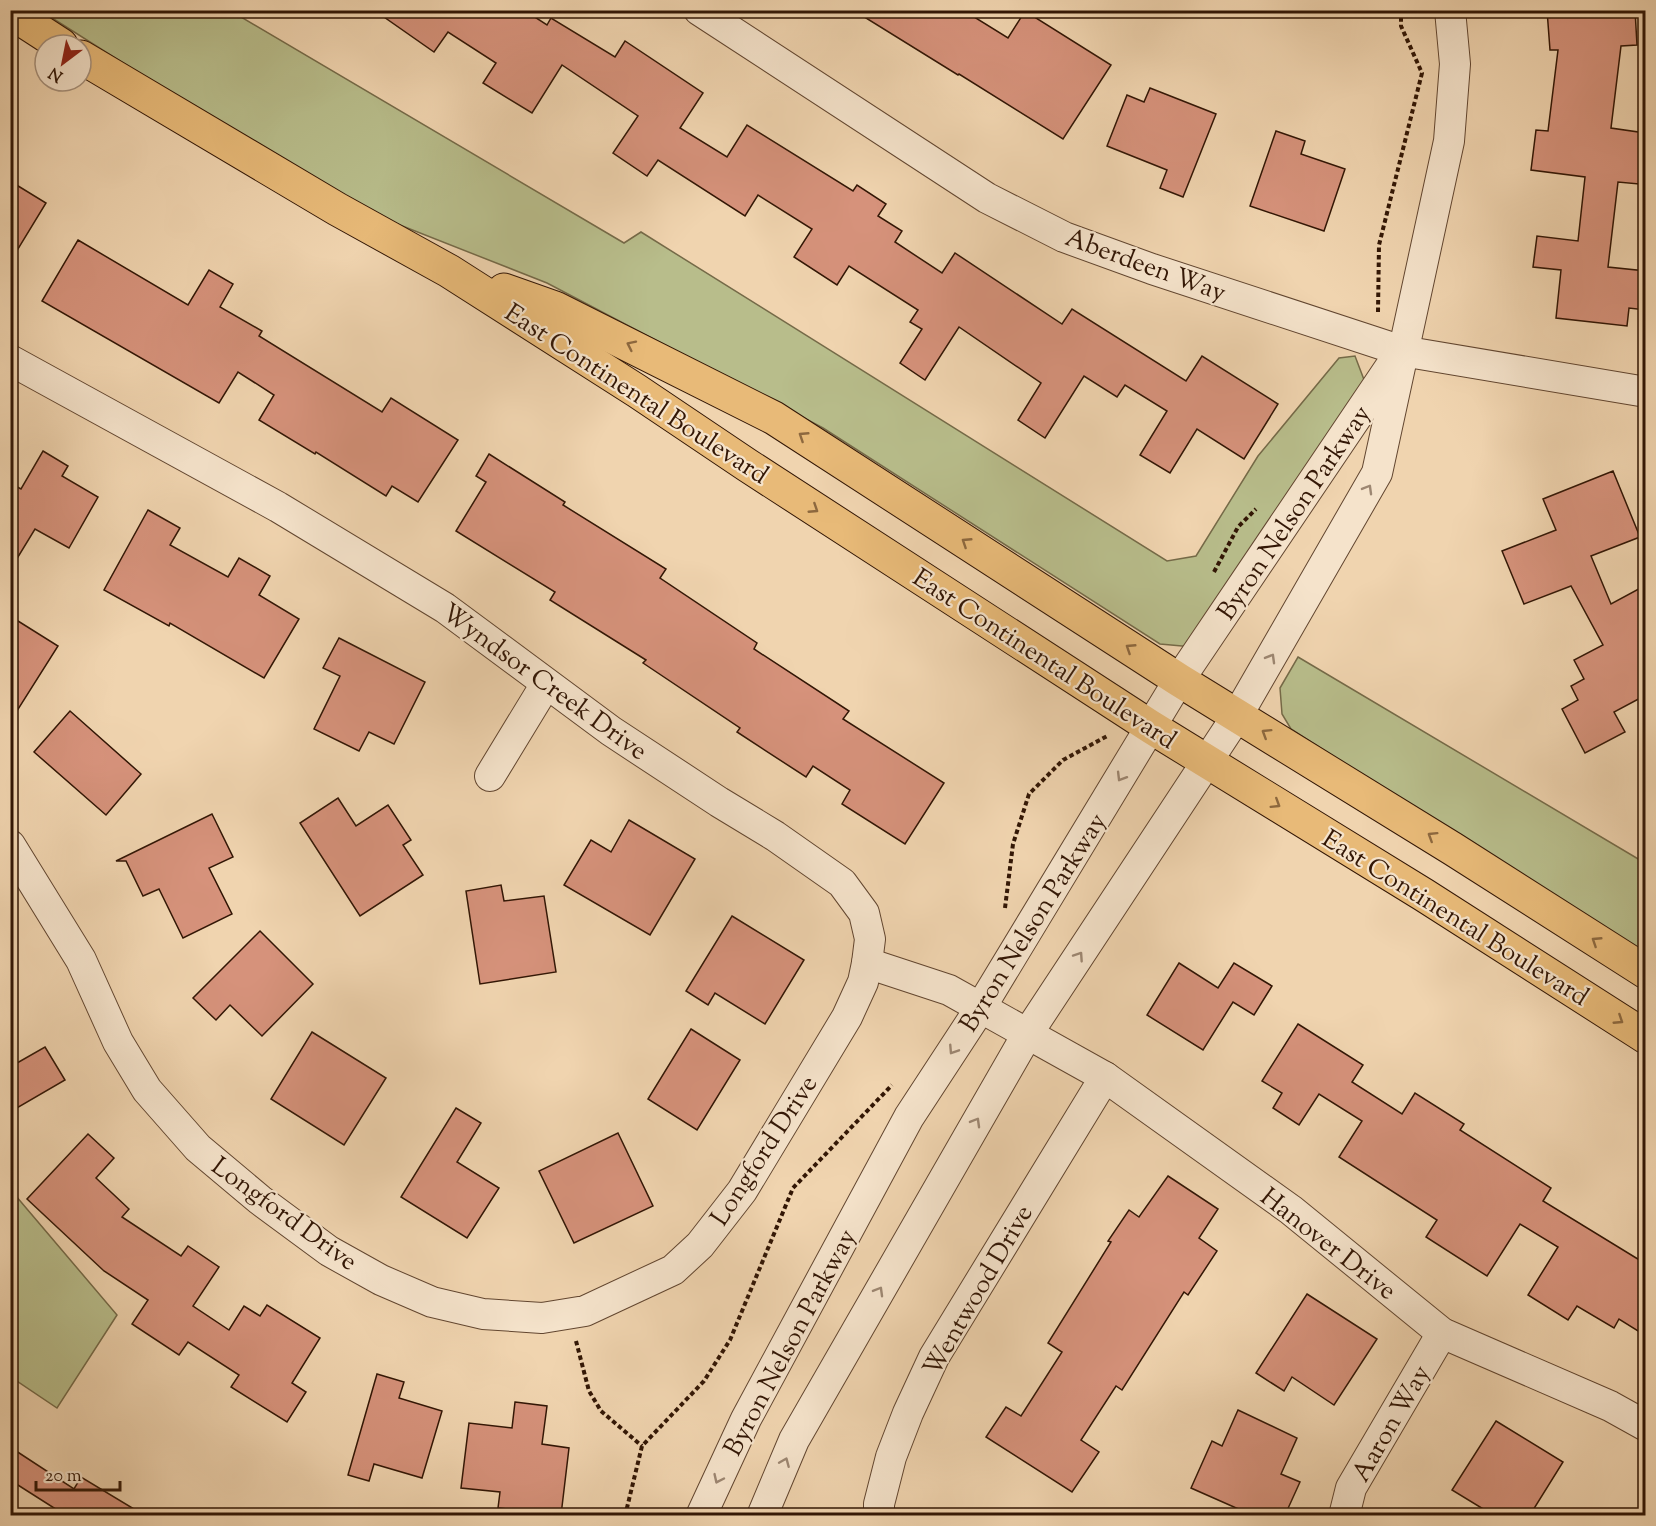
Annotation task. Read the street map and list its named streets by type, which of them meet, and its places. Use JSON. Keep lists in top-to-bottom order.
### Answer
{
  "streets": {
    "main road": ["East Continental Boulevard"],
    "street": [
      "Aberdeen Way",
      "Byron Nelson Parkway",
      "Wyndsor Creek Drive",
      "Longford Drive",
      "Hanover Drive",
      "Wentwood Drive",
      "Aaron Way"
    ]
  },
  "crossings": [
    ["Aberdeen Way", "Byron Nelson Parkway"],
    ["East Continental Boulevard", "Byron Nelson Parkway"],
    ["Byron Nelson Parkway", "Hanover Drive"],
    ["Wyndsor Creek Drive", "Longford Drive"],
    ["Hanover Drive", "Wentwood Drive"],
    ["Hanover Drive", "Aaron Way"]
  ],
  "scale_bar": "20 m",
  "north": "bottom left"
}
